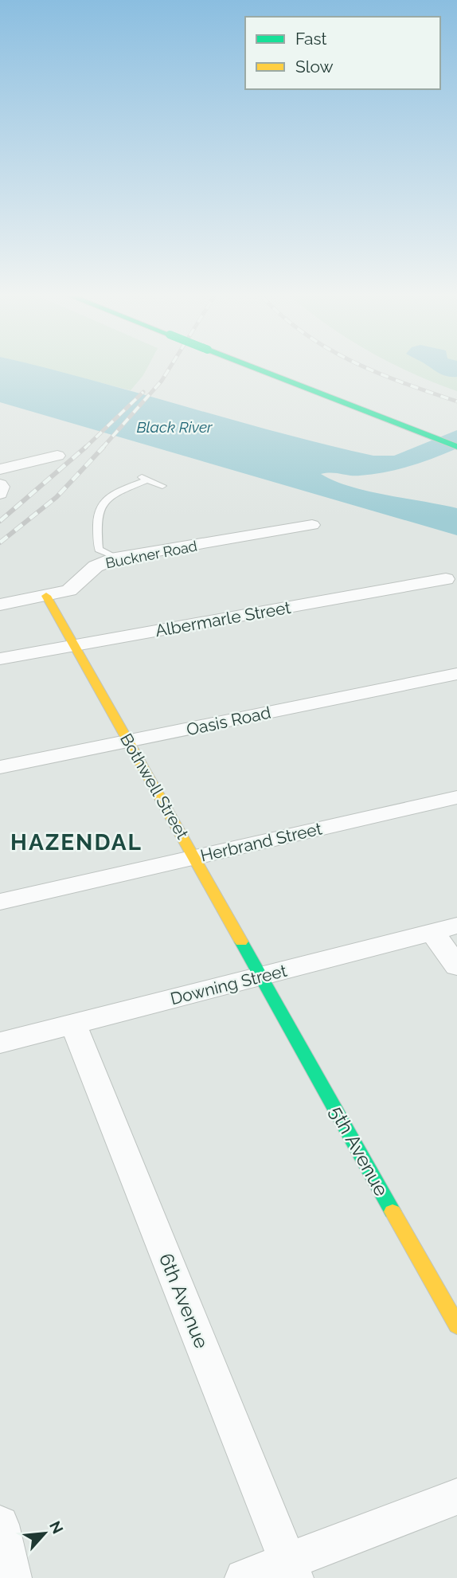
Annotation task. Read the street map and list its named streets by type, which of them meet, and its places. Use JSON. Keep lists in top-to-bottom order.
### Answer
{
  "streets": {
    "main road": ["Bothwell Street", "5th Avenue"],
    "street": [
      "Buckner Road",
      "Albermarle Street",
      "Oasis Road",
      "Herbrand Street",
      "Downing Street",
      "6th Avenue"
    ]
  },
  "crossings": [
    ["Buckner Road", "Bothwell Street"],
    ["Albermarle Street", "Bothwell Street"],
    ["Oasis Road", "Bothwell Street"],
    ["Bothwell Street", "Herbrand Street"],
    ["Bothwell Street", "Downing Street"],
    ["Bothwell Street", "5th Avenue"],
    ["Downing Street", "5th Avenue"],
    ["Downing Street", "6th Avenue"]
  ],
  "districts": ["HAZENDAL"],
  "water": ["Black River"],
  "legend": ["Fast", "Slow"],
  "north": "top right"
}
